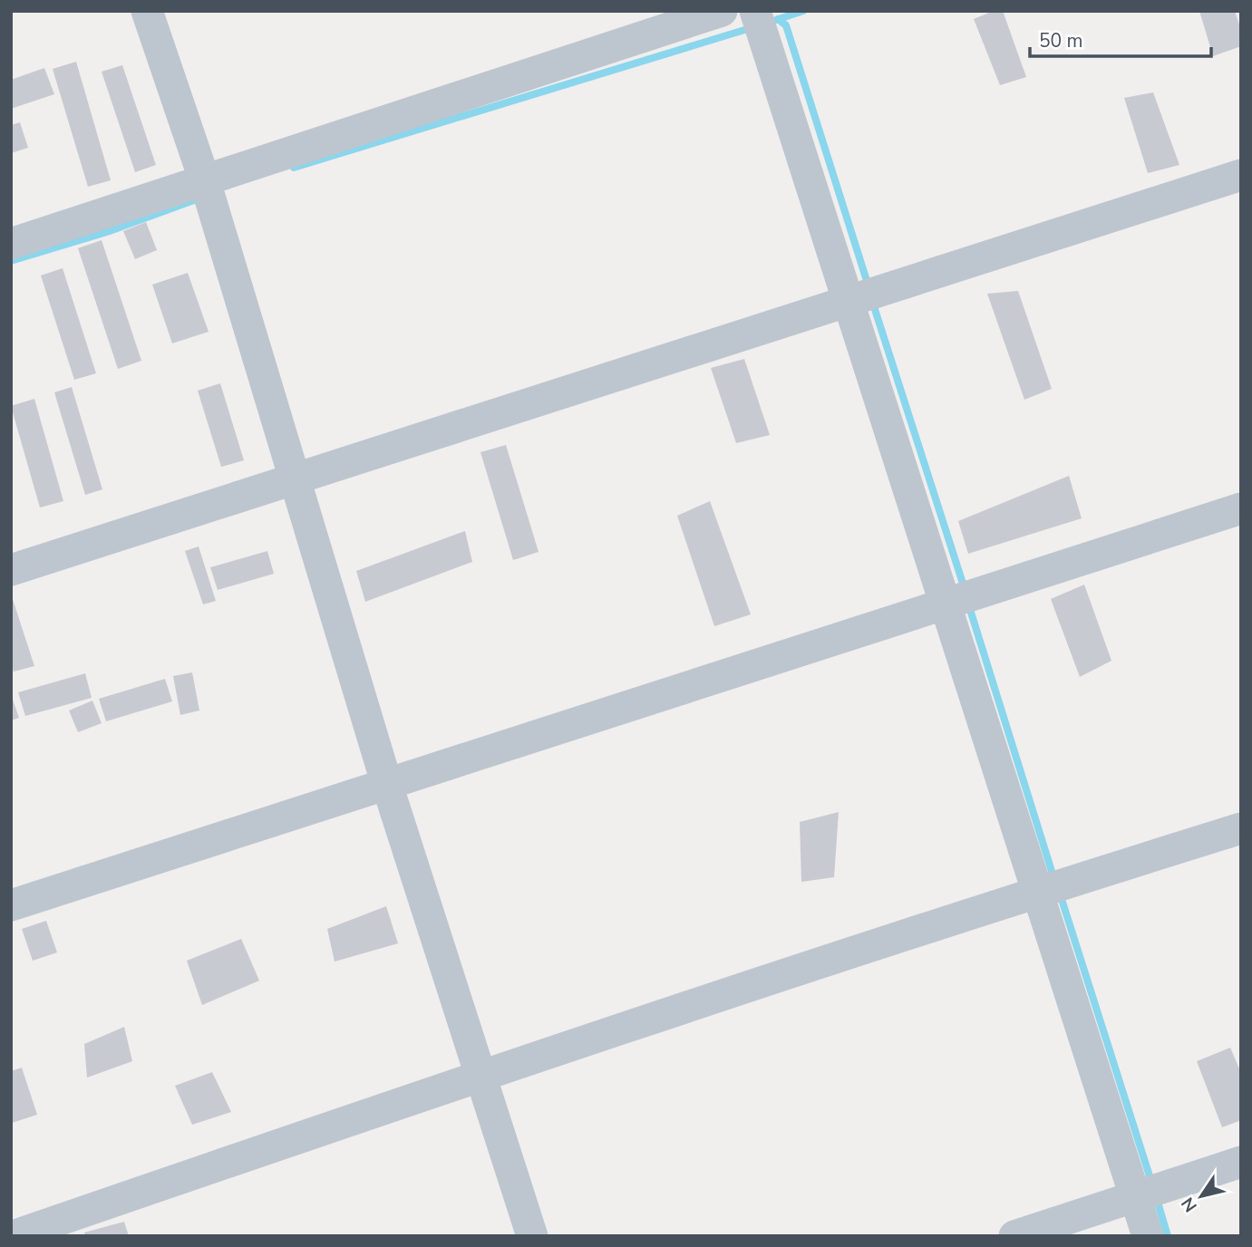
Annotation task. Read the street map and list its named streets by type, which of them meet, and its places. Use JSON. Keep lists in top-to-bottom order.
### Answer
{
  "scale_bar": "50 m",
  "north": "bottom left"
}
